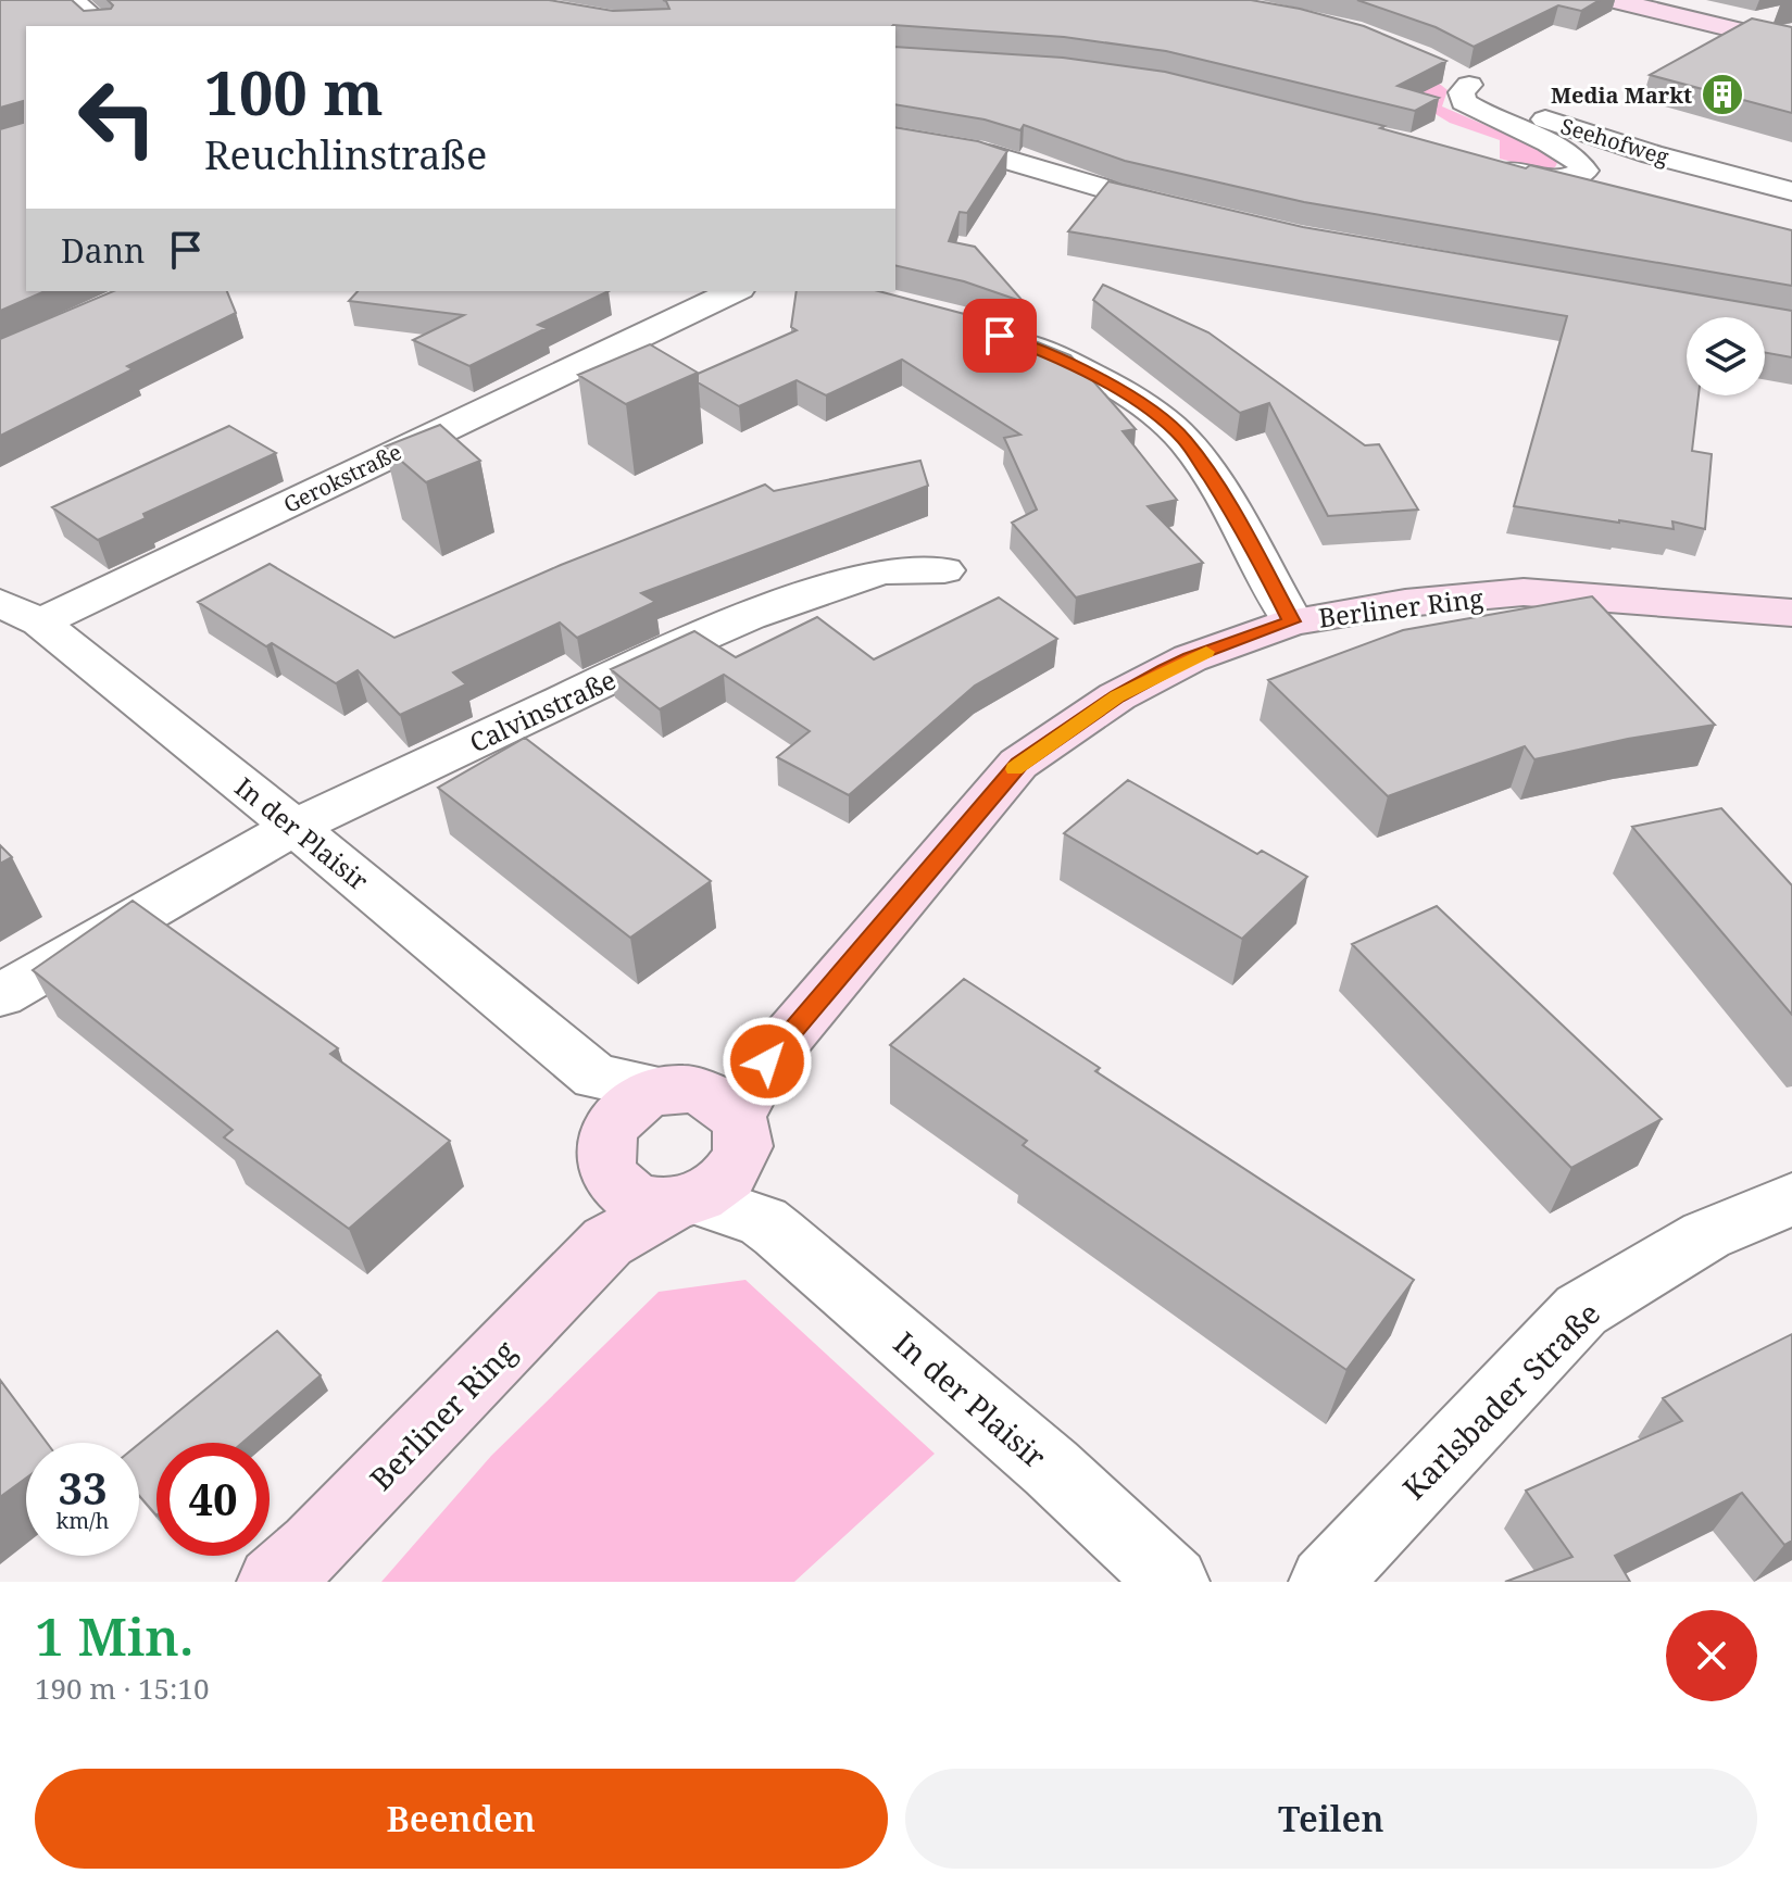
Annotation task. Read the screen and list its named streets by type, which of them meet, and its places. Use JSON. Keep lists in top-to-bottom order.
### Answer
{
  "streets": {
    "street": [
      "Seehofweg",
      "Gerokstraße",
      "Berliner Ring",
      "Calvinstraße",
      "In der Plaisir",
      "Karlsbader Straße"
    ]
  },
  "crossings": [
    ["Gerokstraße", "In der Plaisir"],
    ["Berliner Ring", "In der Plaisir"],
    ["Calvinstraße", "In der Plaisir"]
  ],
  "places": {
    "building": ["Media Markt"]
  },
  "page": {
    "turn": ["100 m", "Reuchlinstraße"],
    "then": "Dann",
    "speed": "33 km/h",
    "limit": "40",
    "heading": ["1 Min.", "190 m · 15:10"],
    "buttons": ["Beenden", "Teilen"]
  }
}
